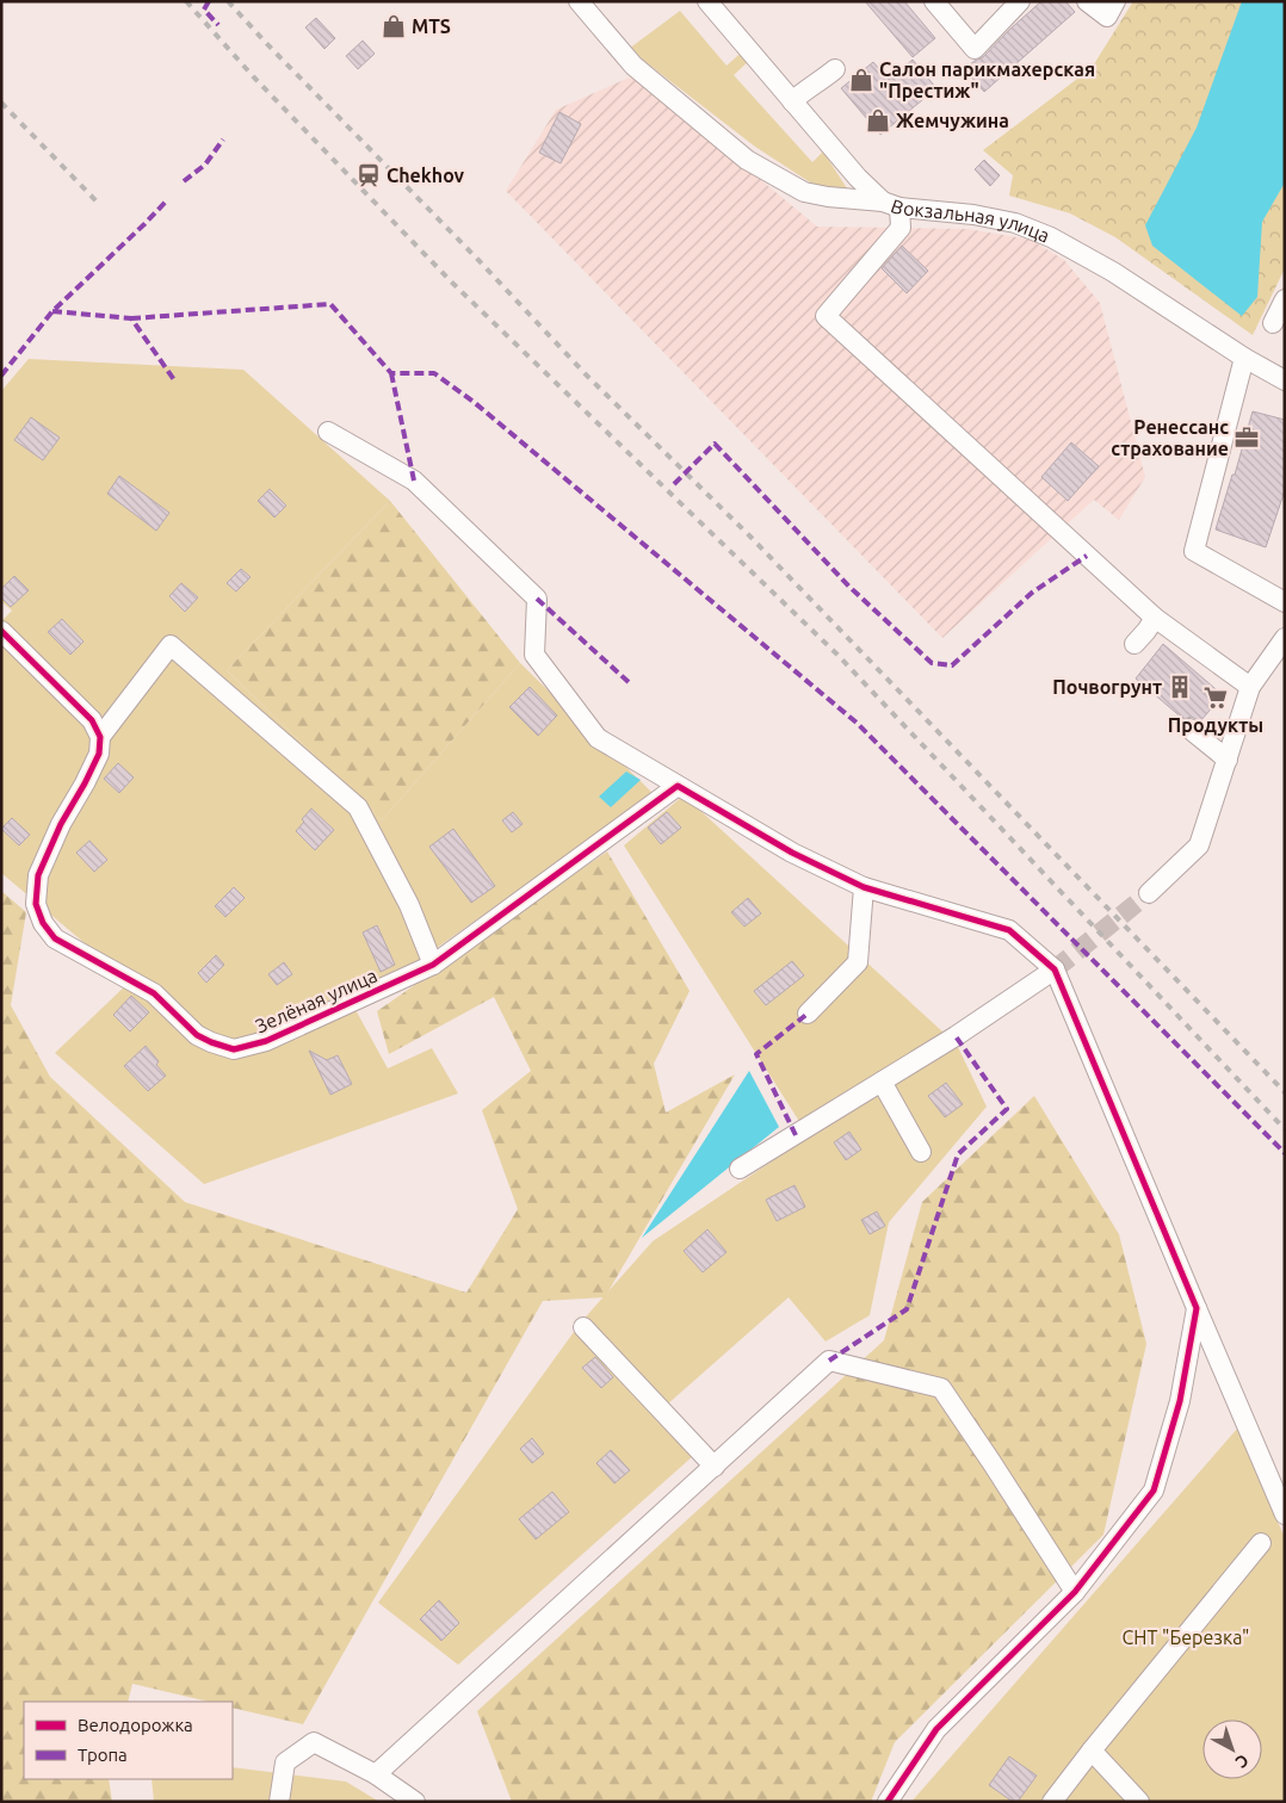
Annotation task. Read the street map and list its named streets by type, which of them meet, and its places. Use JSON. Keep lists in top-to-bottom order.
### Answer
{
  "streets": {
    "street": ["Вокзальная улица", "Зелёная улица"]
  },
  "parks": ["СНТ \"Березка\""],
  "places": {
    "shop": ["MTS", "Салон парикмахерская \"Престиж\"", "Жемчужина"],
    "station": ["Chekhov"],
    "office": ["Ренессанс страхование"],
    "building": ["Почвогрунт"],
    "supermarket": ["Продукты"]
  },
  "legend": ["Велодорожка", "Тропа"],
  "north": "bottom right"
}
